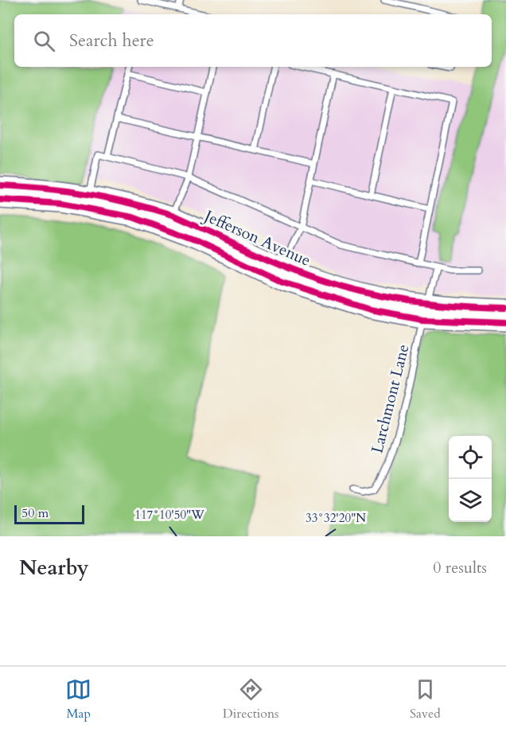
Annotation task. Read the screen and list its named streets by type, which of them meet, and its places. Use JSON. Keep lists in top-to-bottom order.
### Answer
{
  "streets": {
    "main road": ["Jefferson Avenue"],
    "lane": ["Larchmont Lane"]
  },
  "crossings": [
    ["Jefferson Avenue", "Larchmont Lane"]
  ],
  "scale_bar": "50 m",
  "page": {
    "search": "Search here",
    "scale": "50 m",
    "heading": ["Nearby", "0 results"],
    "nav": ["Map", "Directions", "Saved"]
  },
  "coordinates": ["117°10'50\"W", "33°32'20\"N"]
}
